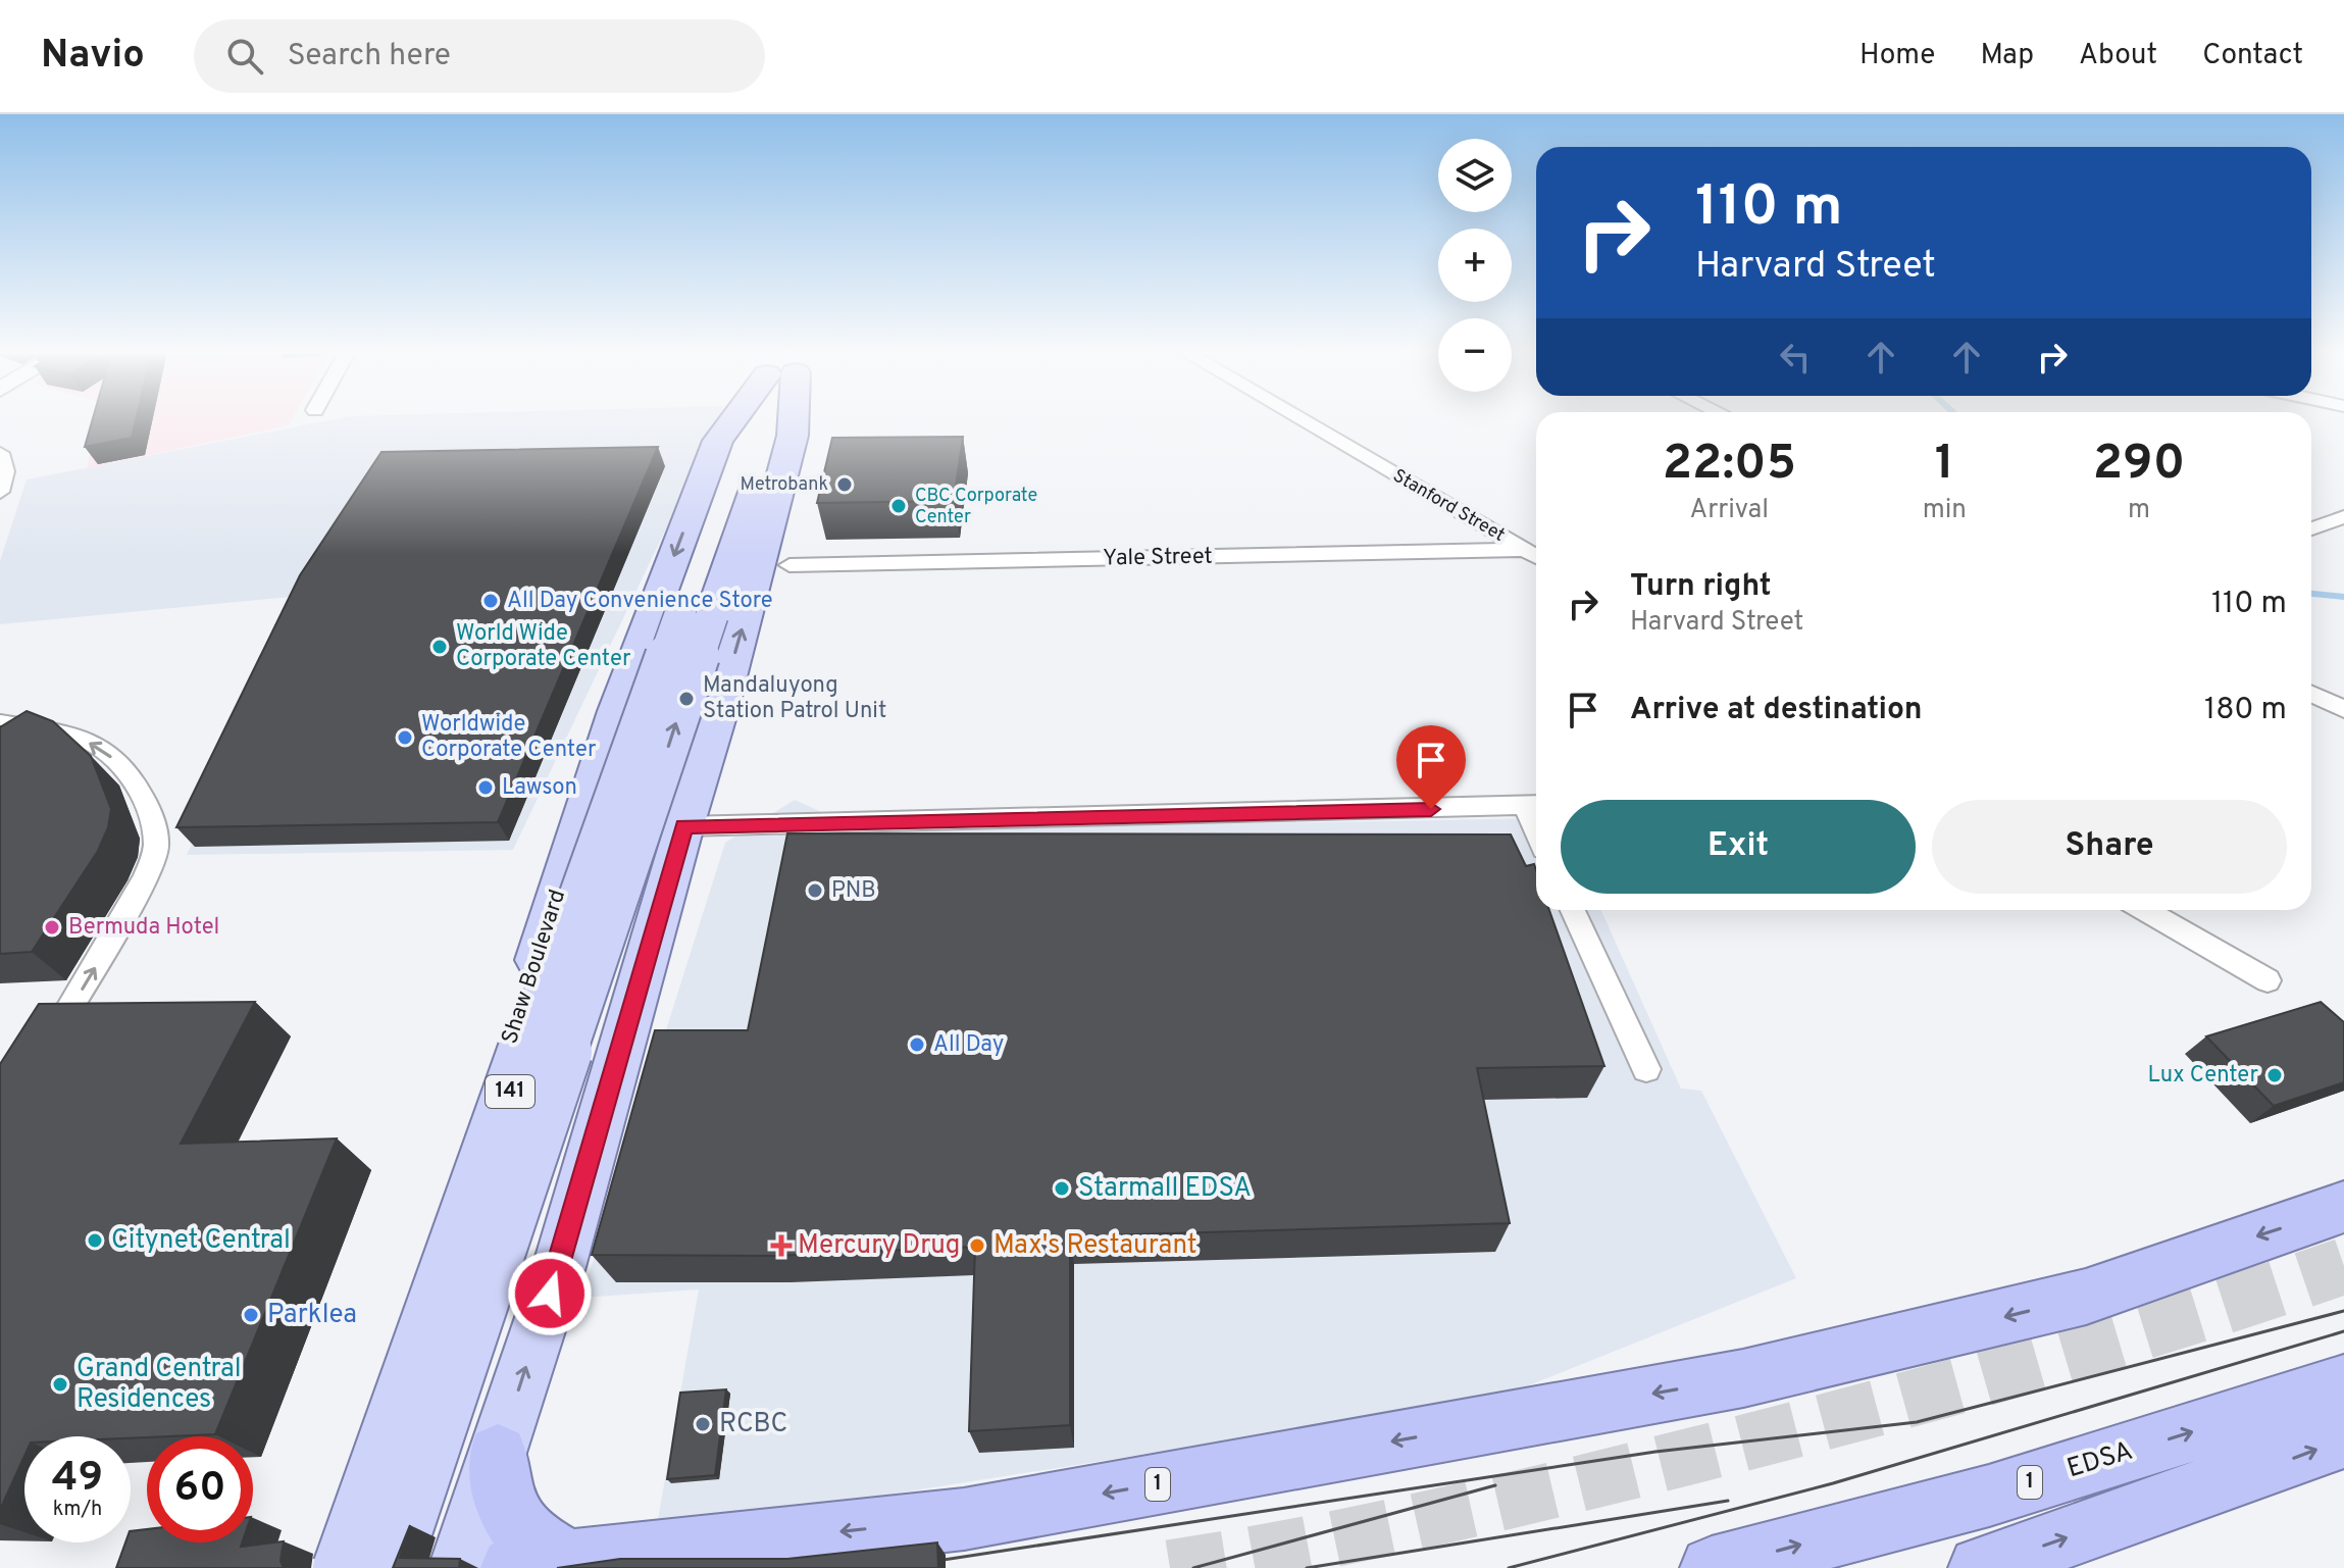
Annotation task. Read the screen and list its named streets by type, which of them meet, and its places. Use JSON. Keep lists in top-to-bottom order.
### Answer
{
  "streets": {
    "highway": ["EDSA", "1"],
    "main road": ["Shaw Boulevard", "141"],
    "street": ["Stanford Street", "Yale Street"]
  },
  "crossings": [
    ["Stanford Street", "Yale Street"]
  ],
  "places": {
    "other": [
      "Metrobank",
      "CBC Corporate Center",
      "All Day Convenience Store",
      "World Wide Corporate Center",
      "Mandaluyong Station Patrol Unit",
      "Worldwide Corporate Center",
      "Lawson",
      "PNB",
      "Bermuda Hotel",
      "All Day",
      "Lux Center",
      "Starmall EDSA",
      "Citynet Central",
      "Max's Restaurant",
      "Parklea",
      "Grand Central Residences",
      "RCBC"
    ],
    "health": ["Mercury Drug"]
  },
  "page": {
    "header": "Navio",
    "search": "Search here",
    "nav": [
      "Home",
      "Map",
      "About",
      "Contact"
    ],
    "map_buttons": ["+", "−"],
    "turn": ["110 m", "Harvard Street"],
    "eta": [
      "22:05",
      "Arrival",
      "1",
      "min",
      "290",
      "m"
    ],
    "list": [
      {
        "name": "Turn right",
        "note": "Harvard Street",
        "value": "110 m"
      },
      {
        "name": "Arrive at destination",
        "value": "180 m"
      }
    ],
    "buttons": ["Exit", "Share"],
    "speed": "49 km/h",
    "limit": "60"
  }
}
